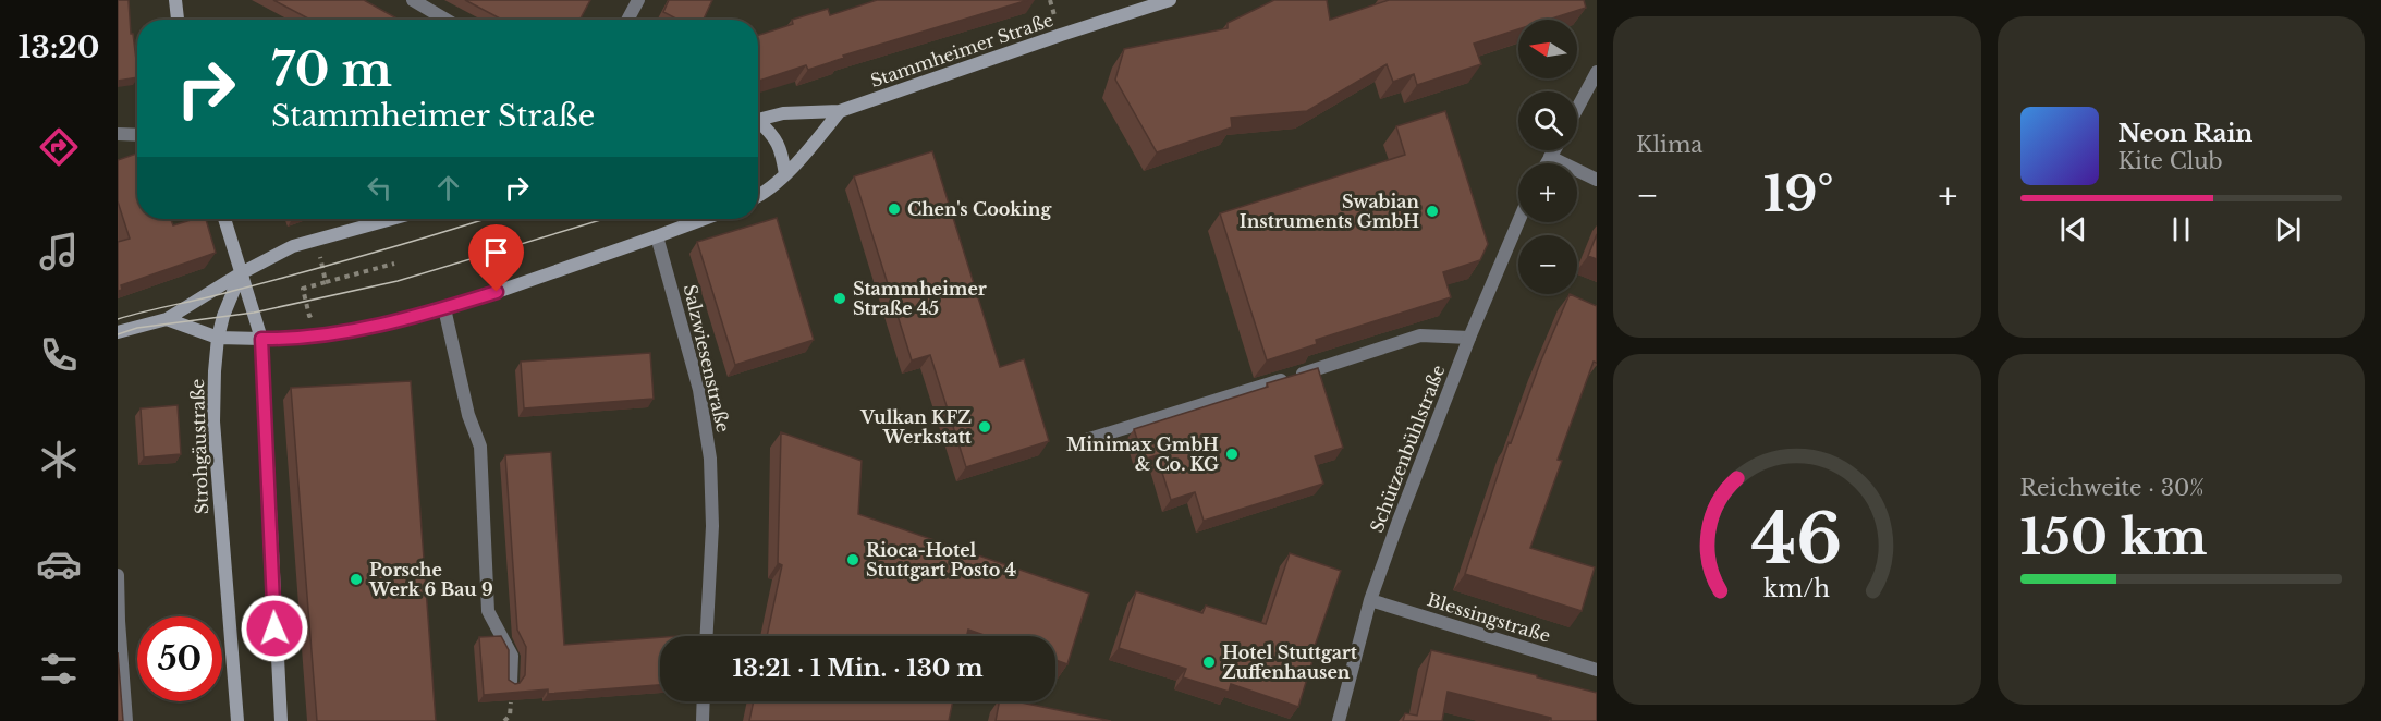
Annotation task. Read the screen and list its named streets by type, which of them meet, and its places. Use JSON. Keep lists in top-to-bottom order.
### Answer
{
  "streets": {
    "street": [
      "Stammheimer Straße",
      "Salzwiesenstraße",
      "Strohgäustraße",
      "Schützenbühlstraße",
      "Blessingstraße"
    ]
  },
  "crossings": [
    ["Schützenbühlstraße", "Blessingstraße"]
  ],
  "places": [
    "Chen's Cooking",
    "Swabian Instruments GmbH",
    "Stammheimer Straße 45",
    "Vulkan KFZ Werkstatt",
    "Minimax GmbH & Co. KG",
    "Rioca-Hotel Stuttgart Posto 4",
    "Porsche Werk 6 Bau 9",
    "Hotel Stuttgart Zuffenhausen"
  ],
  "north": "left",
  "page": {
    "tabs": "13:20",
    "tile": [
      "Klima",
      ["Reichweite · 30%", "150 km"]
    ],
    "map_buttons": ["+", "−"],
    "turn": ["70 m", "Stammheimer Straße"],
    "song": ["Neon Rain", "Kite Club"],
    "heat": ["−", "19°", "+"],
    "limit": "50",
    "trip": "13:21 · 1 Min. · 130 m",
    "gauge": ["46", "km/h"]
  }
}
